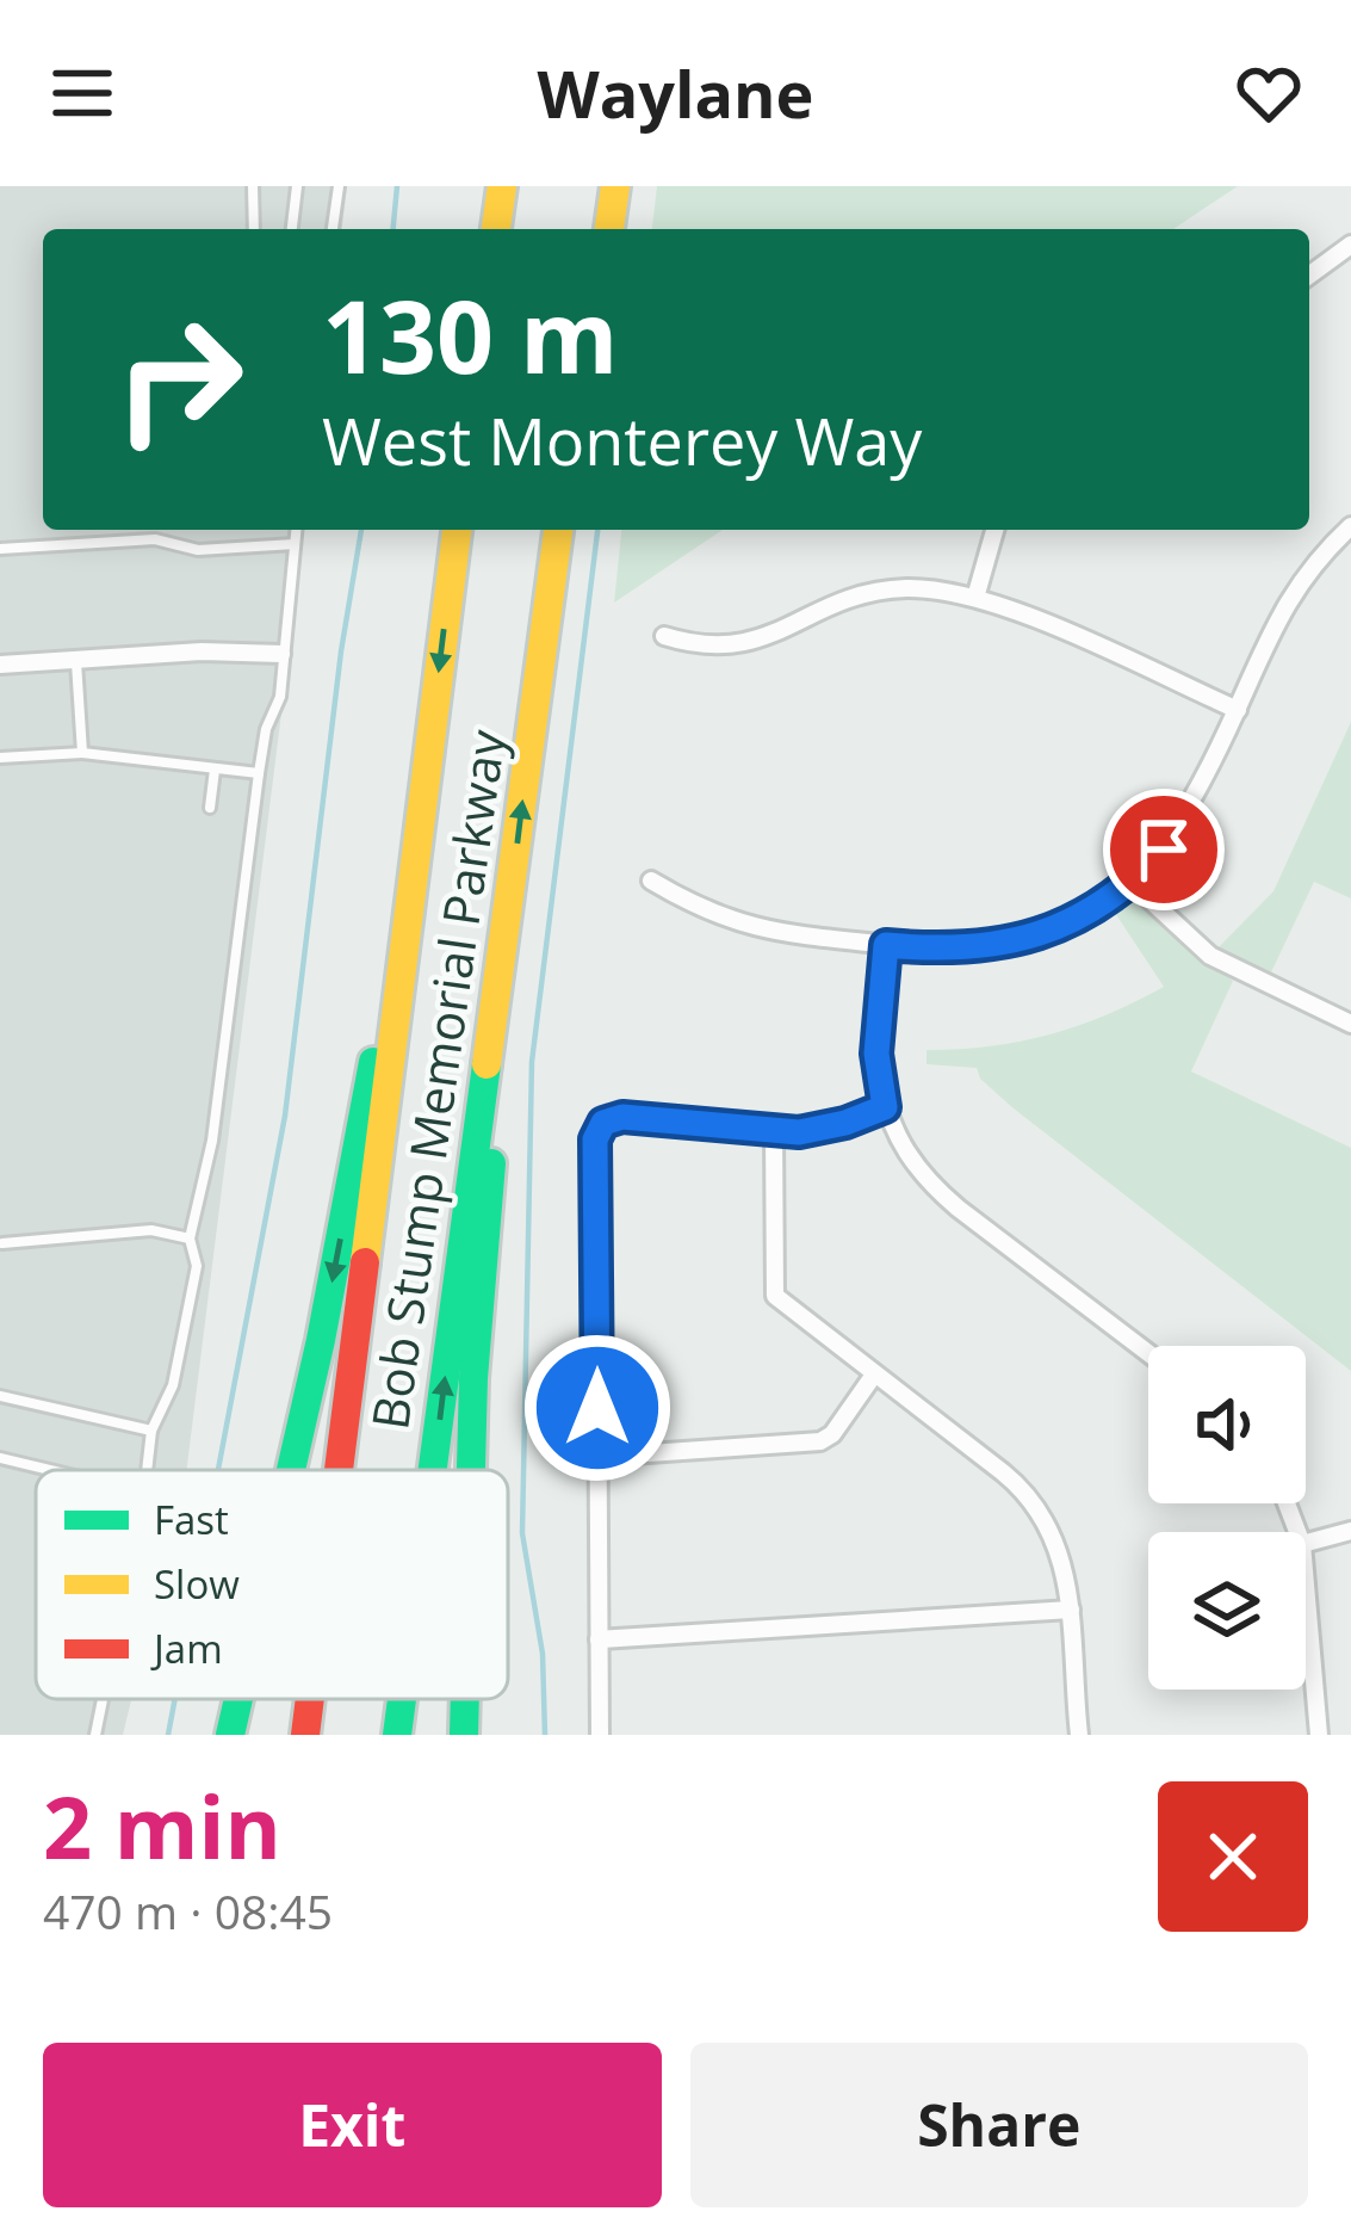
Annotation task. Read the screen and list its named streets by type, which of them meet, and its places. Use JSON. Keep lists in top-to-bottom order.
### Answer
{
  "streets": {
    "highway": ["Bob Stump Memorial Parkway"]
  },
  "legend": ["Fast", "Slow", "Jam"],
  "page": {
    "header": "Waylane",
    "turn": ["130 m", "West Monterey Way"],
    "heading": ["2 min", "470 m · 08:45"],
    "buttons": ["Exit", "Share"]
  }
}
